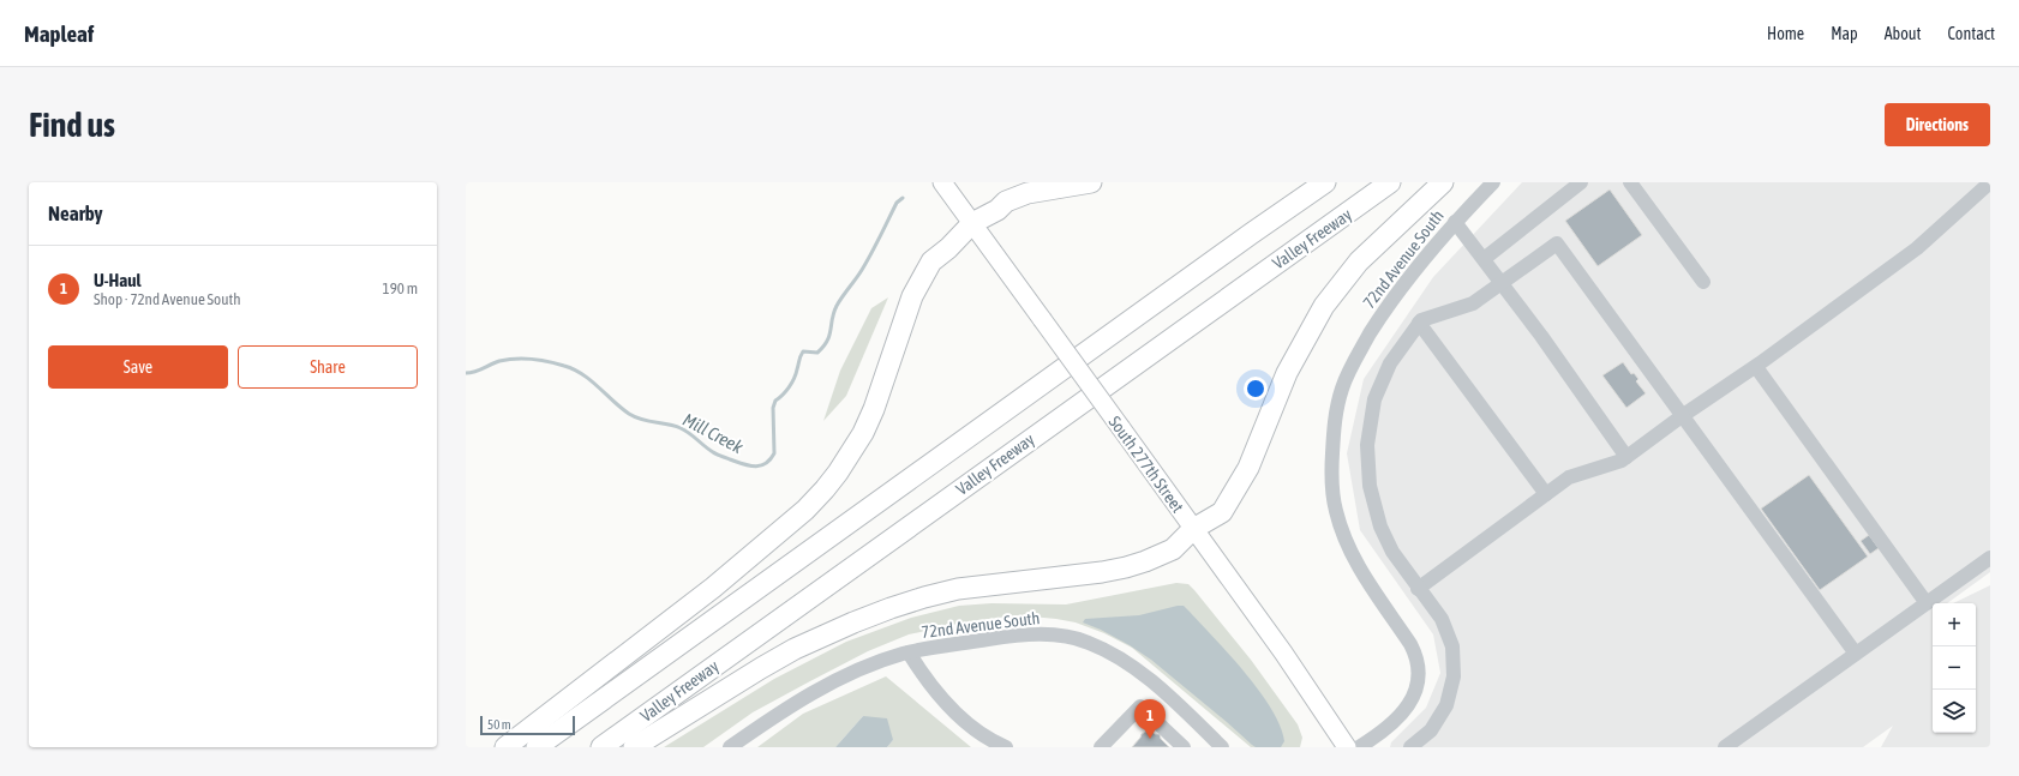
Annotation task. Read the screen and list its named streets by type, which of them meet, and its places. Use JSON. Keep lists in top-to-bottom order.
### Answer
{
  "streets": {
    "highway": ["Valley Freeway"],
    "main road": ["South 277th Street"],
    "street": ["72nd Avenue South"]
  },
  "water": ["Mill Creek"],
  "scale_bar": "50 m",
  "page": {
    "header": "Mapleaf",
    "nav": [
      "Home",
      "Map",
      "About",
      "Contact"
    ],
    "buttons": [
      "Directions",
      ["Save", "Share"]
    ],
    "title": "Find us",
    "heading": "Nearby",
    "list": [
      {
        "mark": "1",
        "name": "U-Haul",
        "note": "Shop · 72nd Avenue South",
        "value": "190 m"
      }
    ],
    "map_buttons": ["+", "−"],
    "pins": "1",
    "scale": "50 m"
  }
}
